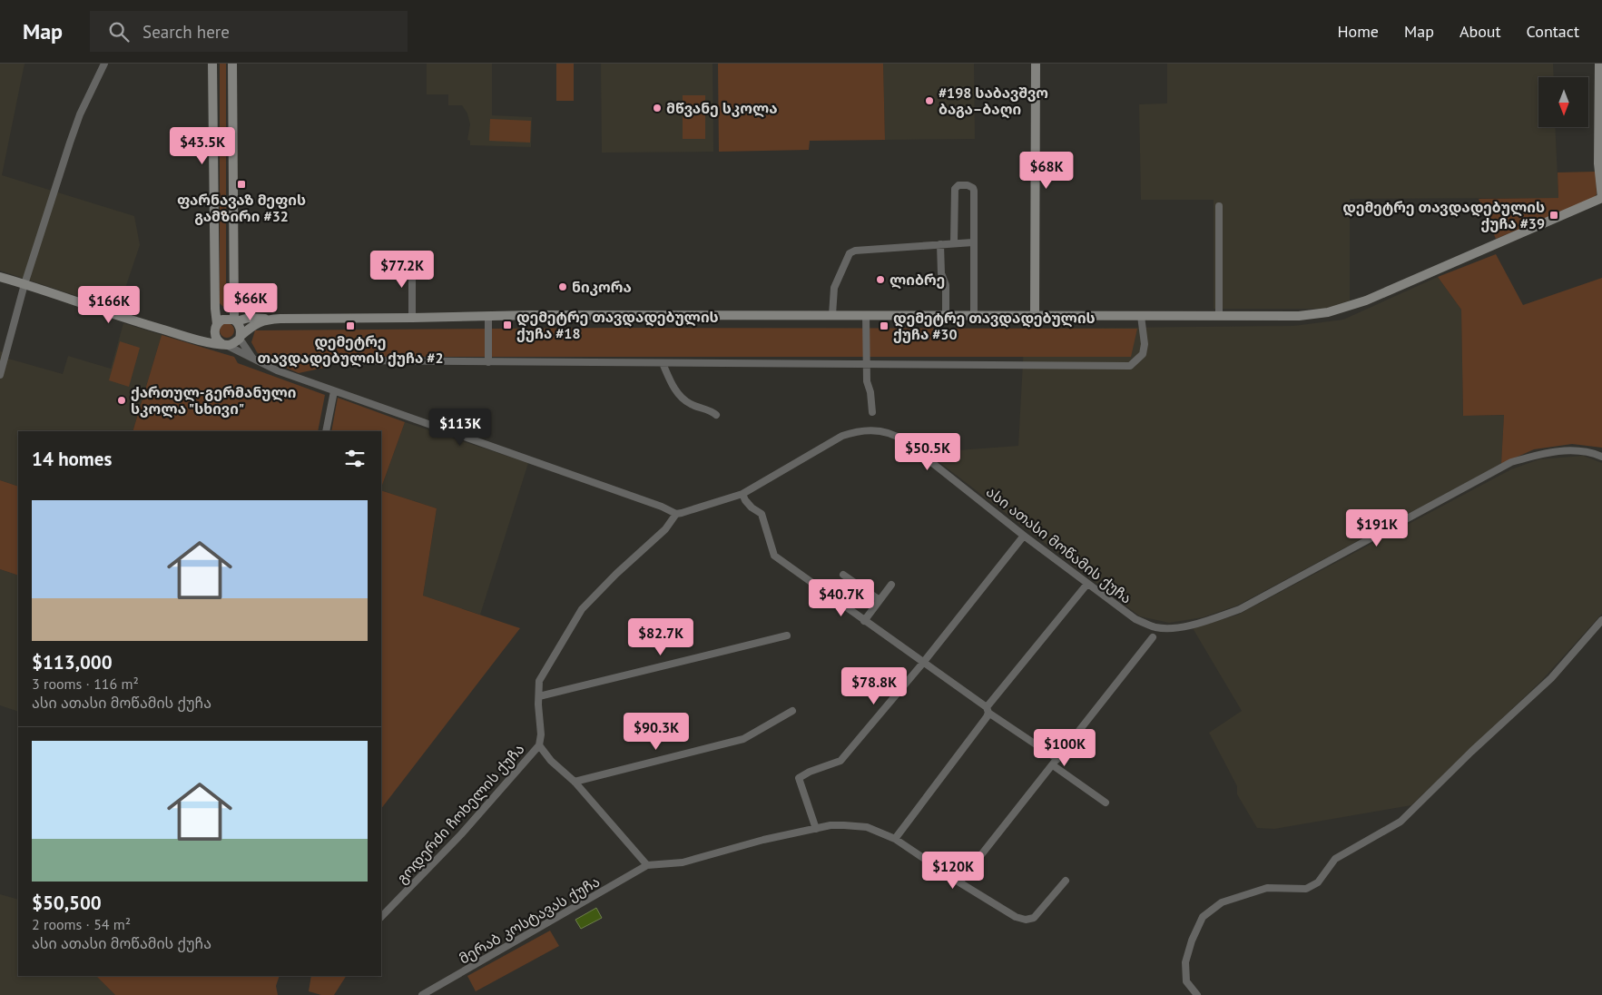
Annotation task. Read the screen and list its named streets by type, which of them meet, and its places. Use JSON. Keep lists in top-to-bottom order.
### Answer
{
  "streets": {
    "street": ["ასი ათასი მოწამის ქუჩა", "გოდერძი ჩოხელის ქუჩა", "მერაბ კოსტავას ქუჩა"]
  },
  "places": {
    "other": [
      "#198 საბავშვო ბაგა–ბაღი",
      "მწვანე სკოლა",
      "ლიბრე",
      "ნიკორა",
      "ქართულ-გერმანული სკოლა \"სხივი\""
    ],
    "transit": [
      "ფარნავაზ მეფის გამზირი #32",
      "დემეტრე თავდადებულის ქუჩა #39",
      "დემეტრე თავდადებულის ქუჩა #18",
      "დემეტრე თავდადებულის ქუჩა #2",
      "დემეტრე თავდადებულის ქუჩა #30"
    ]
  },
  "north": "bottom",
  "page": {
    "header": "Map",
    "search": "Search here",
    "nav": [
      "Home",
      "Map",
      "About",
      "Contact"
    ],
    "price": [
      "$43.5K",
      "$68K",
      "$77.2K",
      "$66K",
      "$166K",
      "$113K",
      "$50.5K",
      "$191K",
      "$40.7K",
      "$82.7K",
      "$78.8K",
      "$90.3K",
      "$100K",
      "$120K"
    ],
    "heading": "14 homes",
    "list": [
      {
        "name": "$113,000",
        "note": "3 rooms · 116 m² · ასი ათასი მოწამის ქუჩა"
      },
      {
        "name": "$50,500",
        "note": "2 rooms · 54 m² · ასი ათასი მოწამის ქუჩა"
      }
    ]
  }
}
